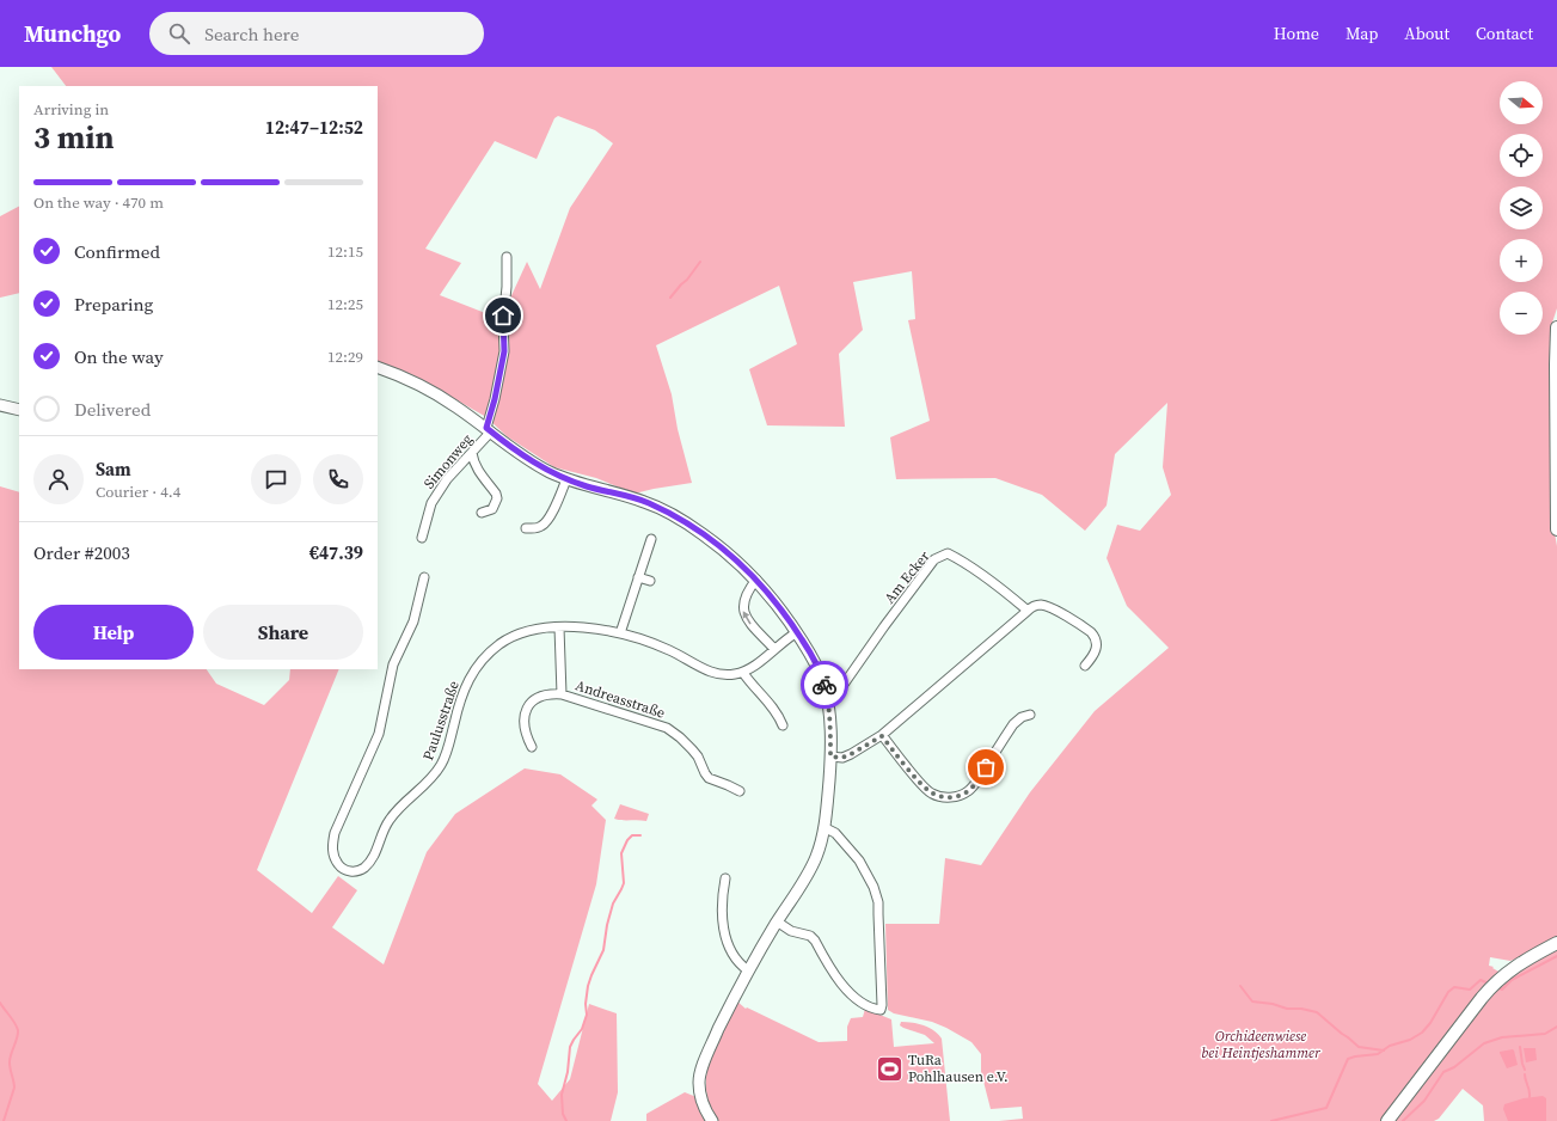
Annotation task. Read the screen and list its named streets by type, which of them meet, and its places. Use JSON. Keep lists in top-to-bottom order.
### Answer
{
  "streets": {
    "street": [
      "Simonweg",
      "Am Ecker",
      "Andreasstraße",
      "Paulusstraße"
    ]
  },
  "crossings": [
    ["Andreasstraße", "Paulusstraße"]
  ],
  "parks": ["Orchideenwiese bei Heintjeshammer"],
  "places": {
    "sports": ["TuRa Pohlhausen e.V."]
  },
  "north": "right",
  "page": {
    "header": "Munchgo",
    "search": "Search here",
    "nav": [
      "Home",
      "Map",
      "About",
      "Contact"
    ],
    "map_buttons": ["+", "−"],
    "heading": ["3 min", "Arriving in", "12:47–12:52"],
    "panel": [
      "Sam",
      "Courier · 4.4",
      "Order #2003",
      "€47.39"
    ],
    "bar": "On the way · 470 m",
    "list": [
      ["Confirmed", "12:15"],
      ["Preparing", "12:25"],
      ["On the way", "12:29"],
      "Delivered"
    ],
    "buttons": ["Help", "Share"]
  }
}
